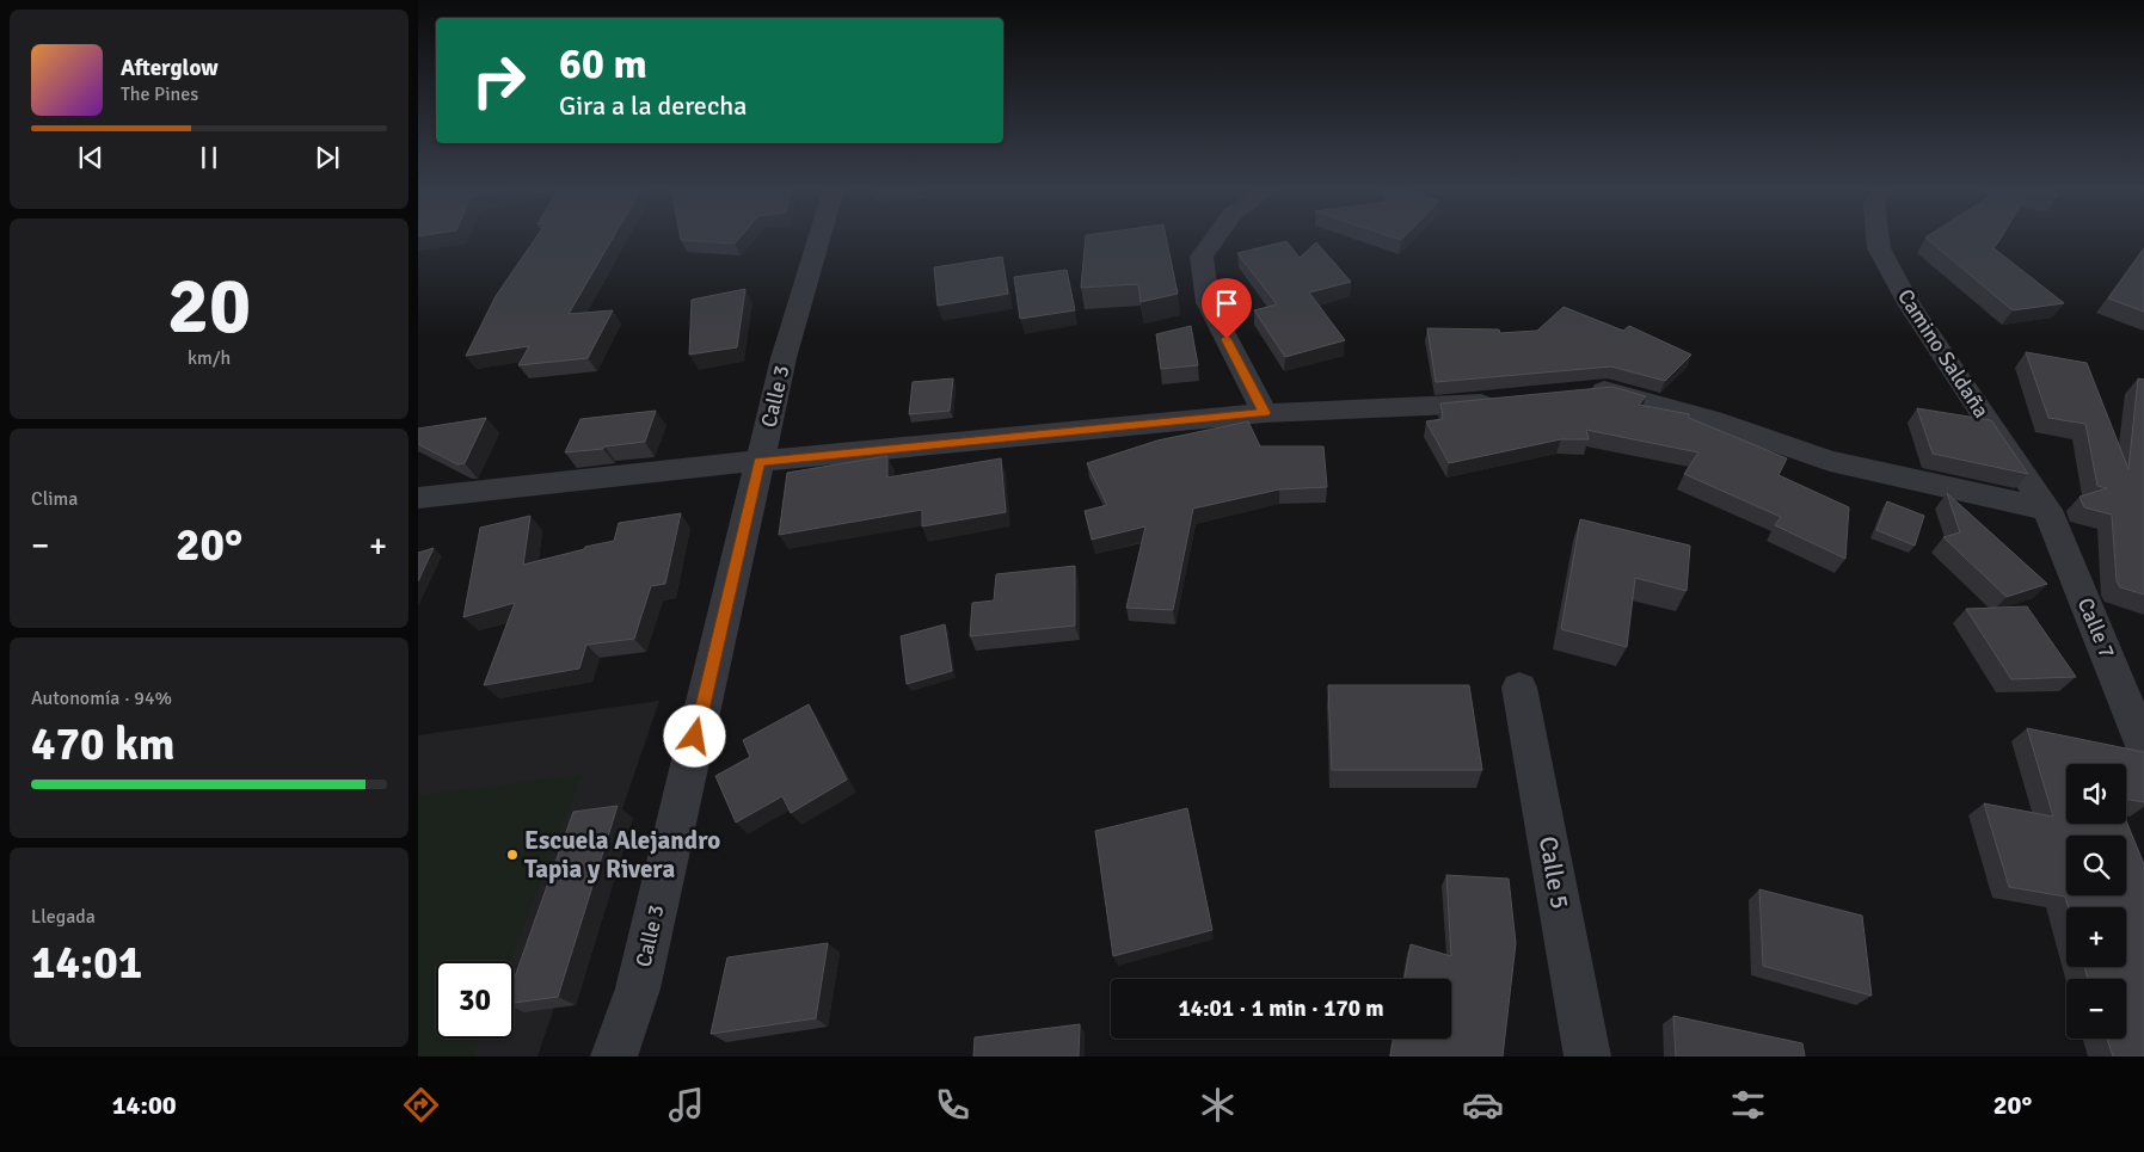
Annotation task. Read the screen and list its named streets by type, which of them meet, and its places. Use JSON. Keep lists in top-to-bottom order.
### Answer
{
  "streets": {
    "street": [
      "Camino Saldaña",
      "Calle 3",
      "Calle 7",
      "Calle 5"
    ]
  },
  "crossings": [
    ["Camino Saldaña", "Calle 7"]
  ],
  "places": ["Escuela Alejandro Tapia y Rivera"],
  "page": {
    "turn": ["60 m", "Gira a la derecha"],
    "song": ["Afterglow", "The Pines"],
    "tile": [
      ["20", "km/h"],
      "Clima",
      ["Autonomía · 94%", "470 km"],
      ["Llegada", "14:01"]
    ],
    "heat": ["−", "20°", "+"],
    "map_buttons": ["+", "−"],
    "limit": "30",
    "trip": "14:01 · 1 min · 170 m",
    "tabs": ["14:00", "20°"]
  }
}
